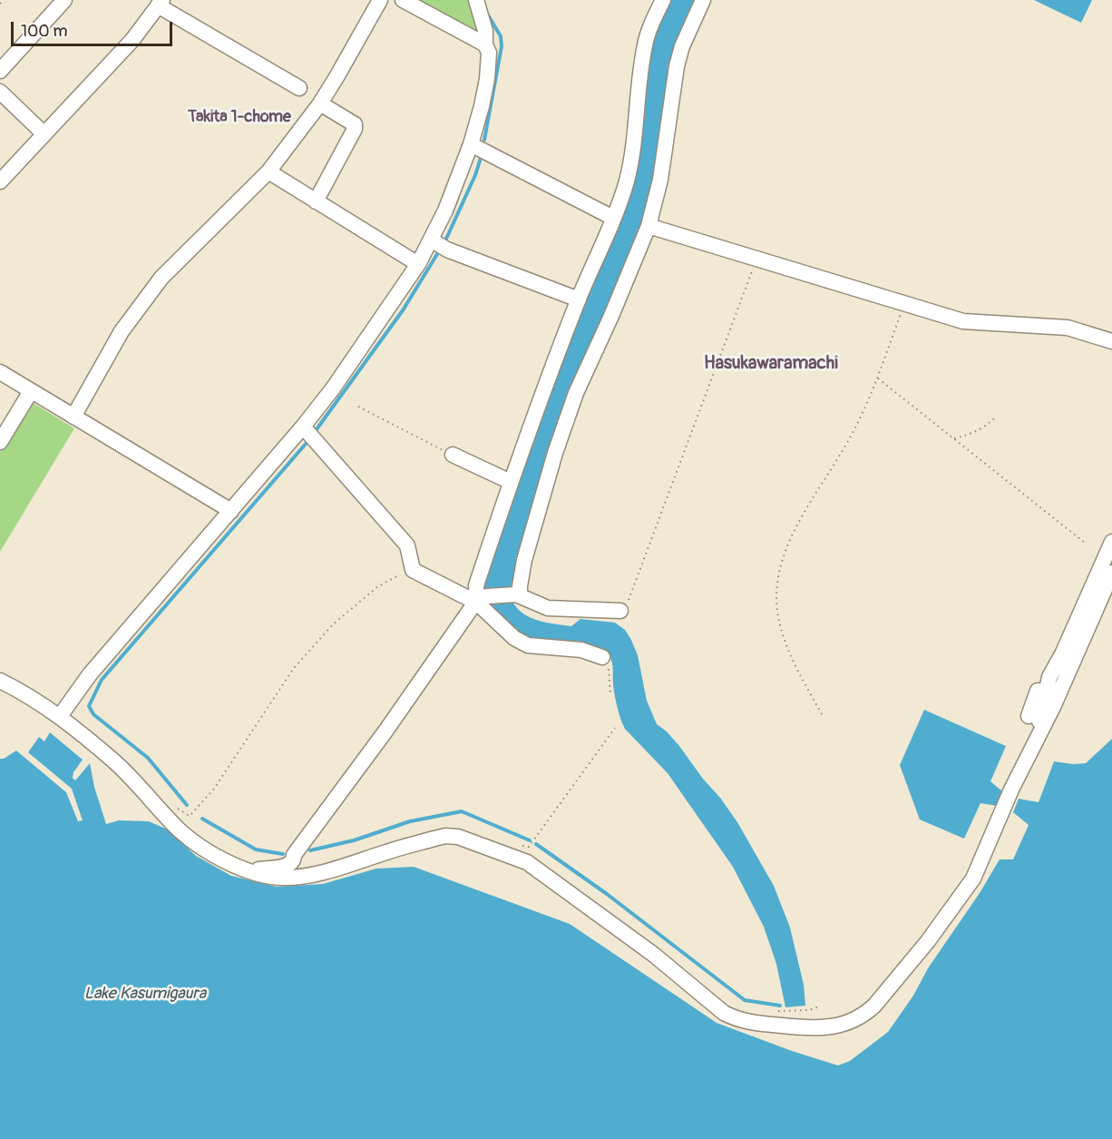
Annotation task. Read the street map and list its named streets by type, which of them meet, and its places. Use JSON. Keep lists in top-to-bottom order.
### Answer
{
  "districts": ["Takita 1-chome", "Hasukawaramachi"],
  "water": ["Lake Kasumigaura"],
  "scale_bar": "100 m"
}
